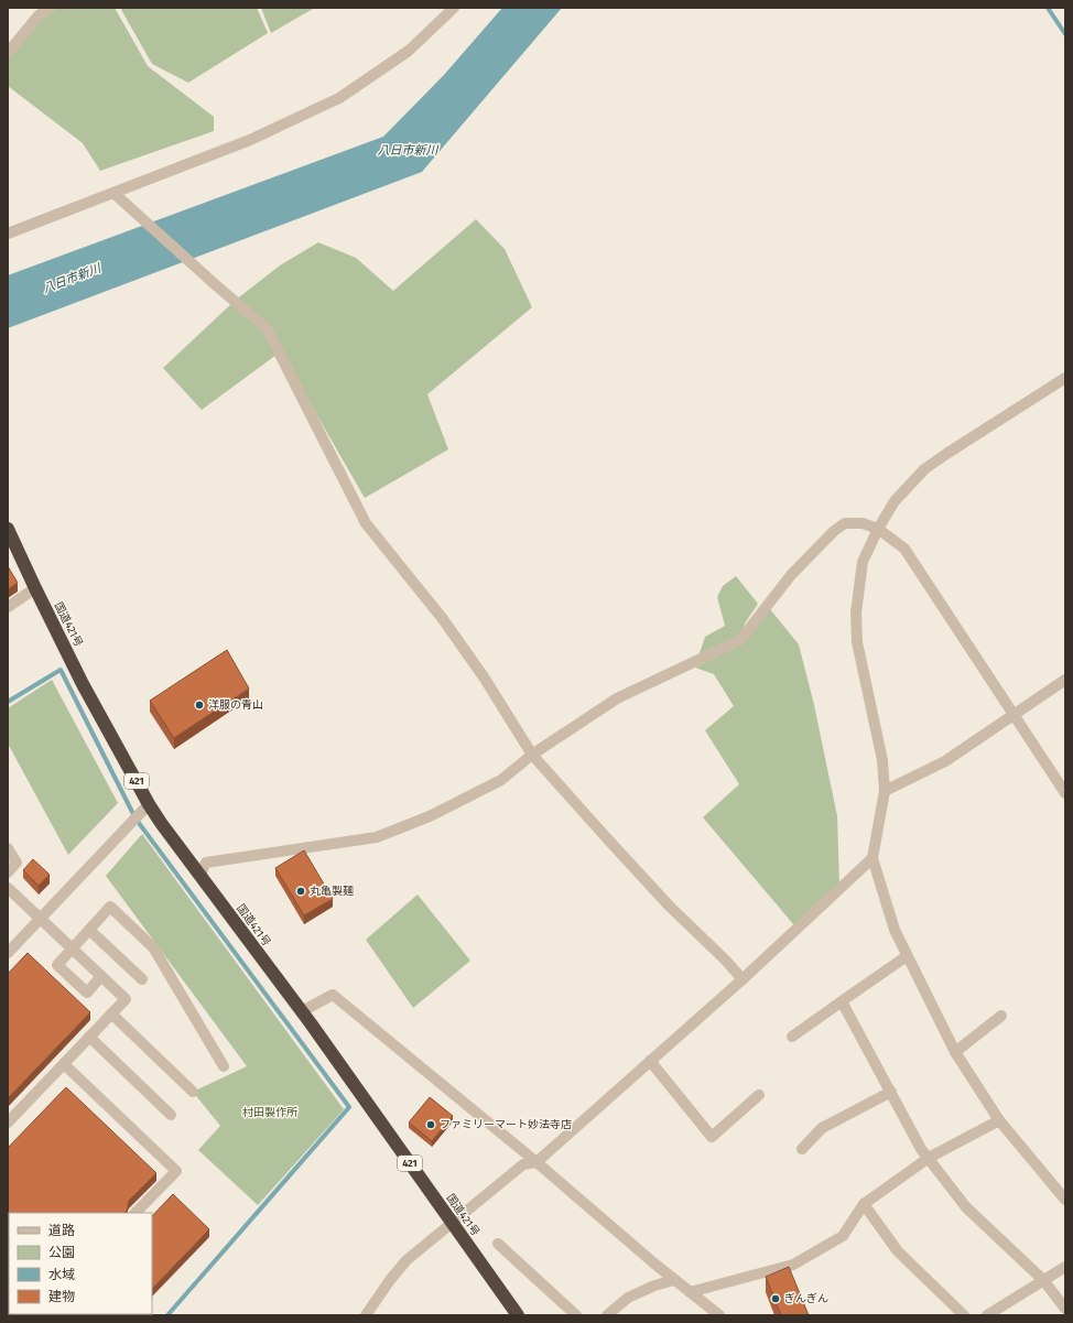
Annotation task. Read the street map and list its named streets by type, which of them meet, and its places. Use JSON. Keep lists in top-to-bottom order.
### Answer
{
  "streets": {
    "highway": ["国道421号", "421"]
  },
  "water": ["八日市新川"],
  "parks": ["村田製作所"],
  "places": [
    "洋服の青山",
    "丸亀製麺",
    "ファミリーマート妙法寺店",
    "ぎんぎん"
  ],
  "legend": [
    "道路",
    "公園",
    "水域",
    "建物"
  ]
}
